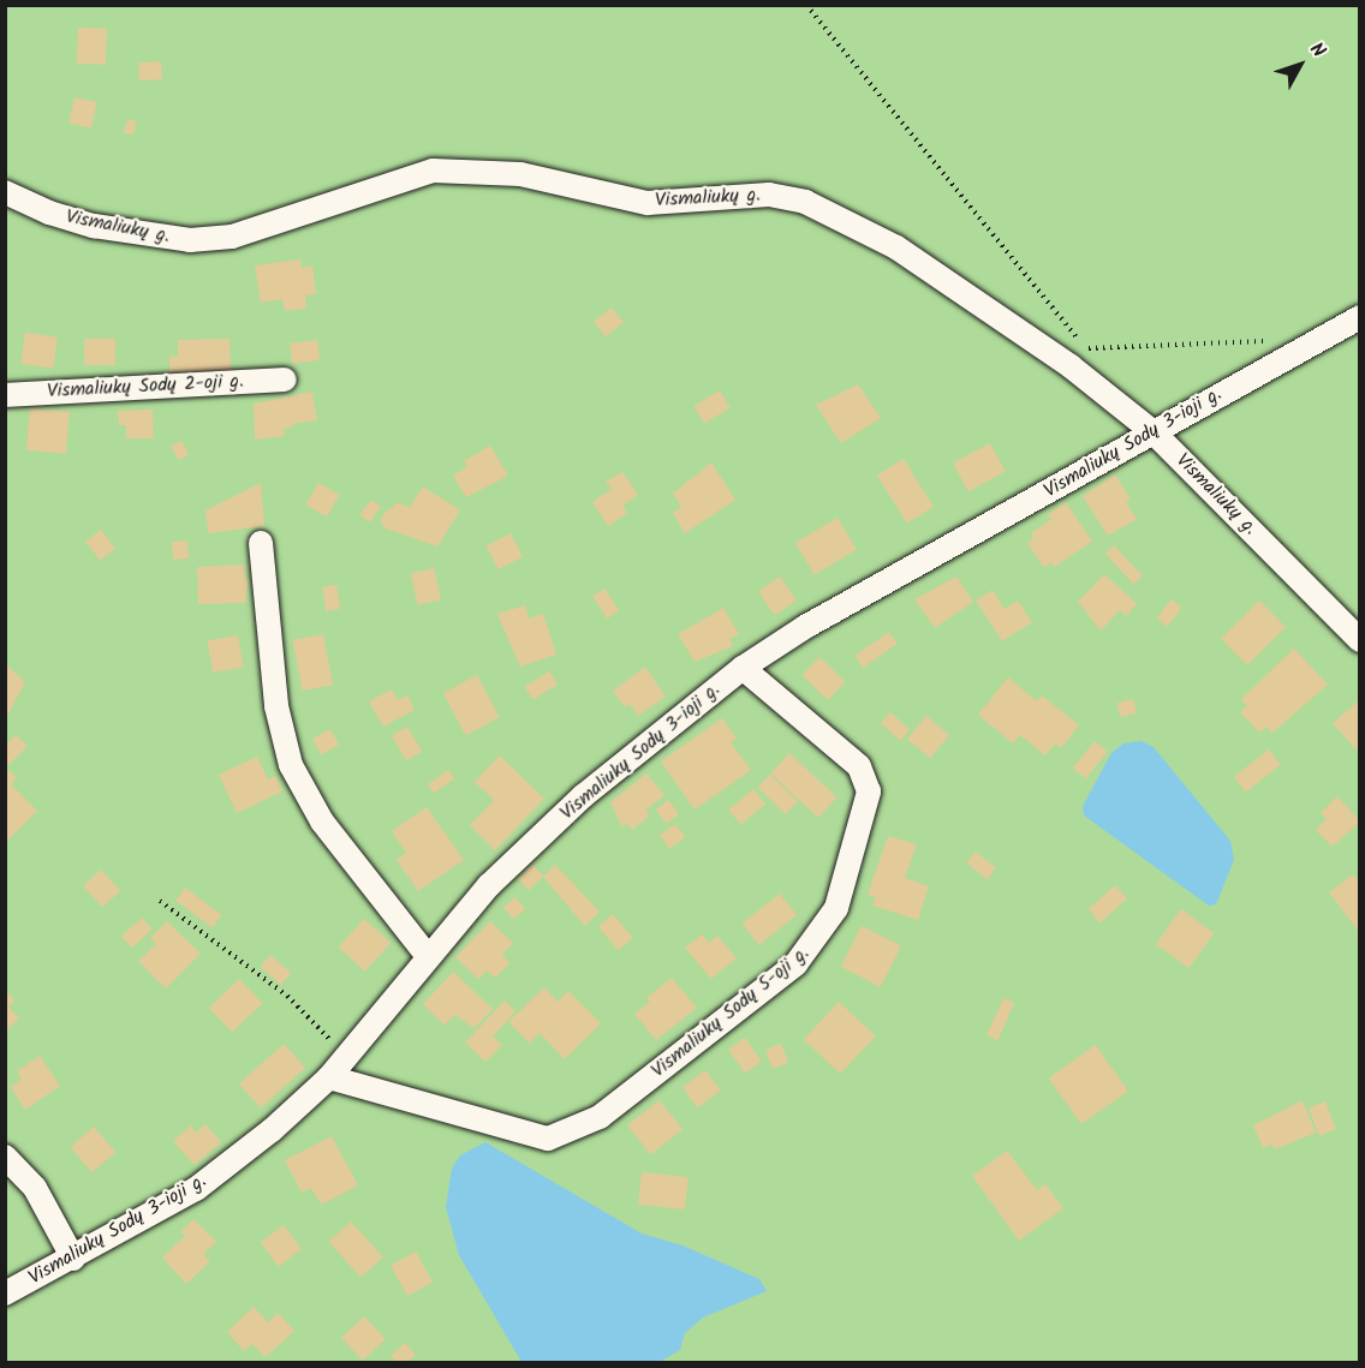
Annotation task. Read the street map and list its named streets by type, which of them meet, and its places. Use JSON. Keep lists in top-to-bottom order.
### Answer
{
  "streets": {
    "street": [
      "Vismaliukų g.",
      "Vismaliukų Sodų 2-oji g.",
      "Vismaliukų Sodų 3-ioji g.",
      "Vismaliukų Sodų 5-oji g."
    ]
  },
  "crossings": [
    ["Vismaliukų g.", "Vismaliukų Sodų 3-ioji g."],
    ["Vismaliukų Sodų 3-ioji g.", "Vismaliukų Sodų 5-oji g."]
  ],
  "north": "top right"
}
